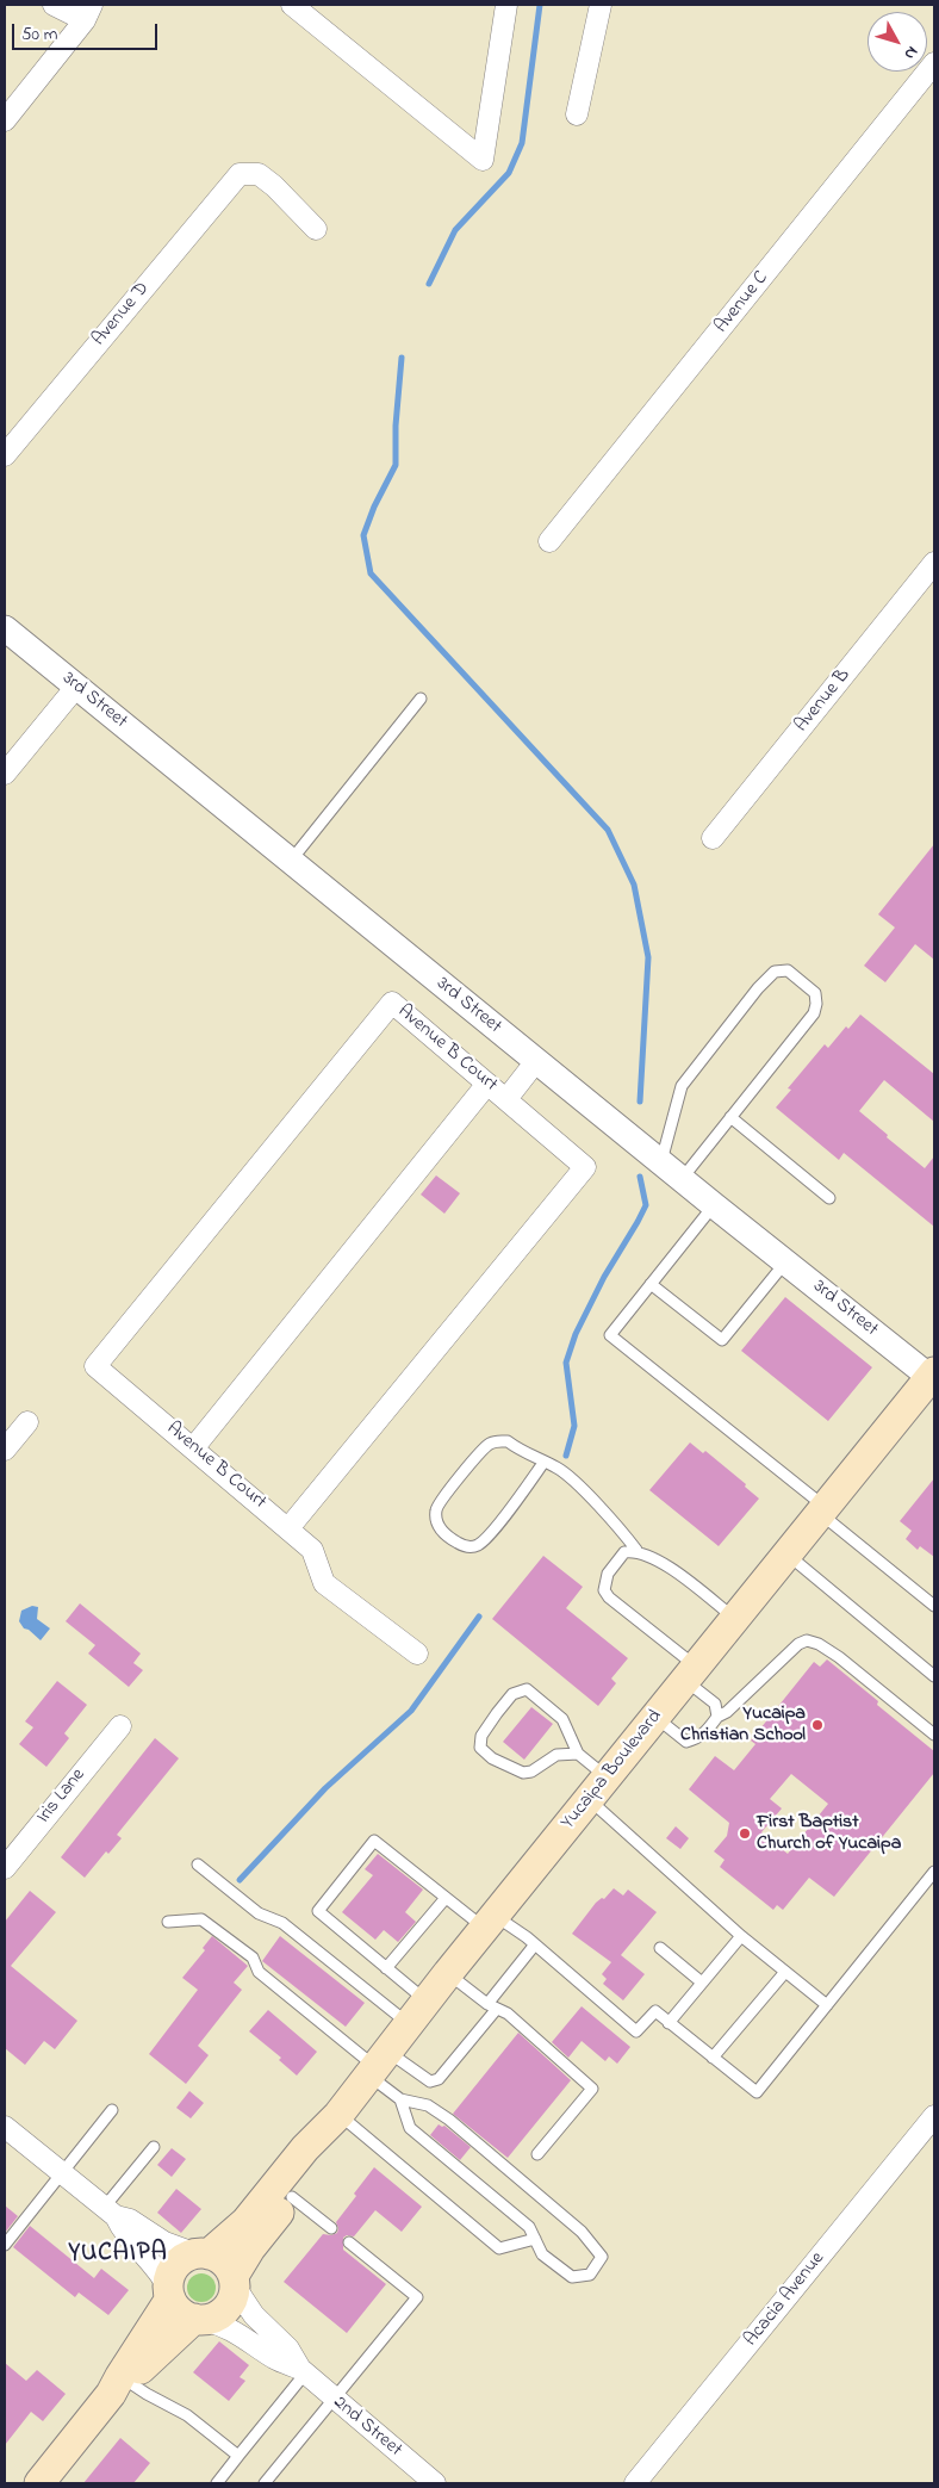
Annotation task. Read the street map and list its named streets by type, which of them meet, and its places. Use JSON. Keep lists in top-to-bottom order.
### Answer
{
  "streets": {
    "main road": ["Yucaipa Boulevard"],
    "street": [
      "Avenue C",
      "Avenue D",
      "3rd Street",
      "Avenue B",
      "Avenue B Court",
      "Iris Lane",
      "Acacia Avenue",
      "2nd Street"
    ]
  },
  "crossings": [
    ["3rd Street", "Yucaipa Boulevard"],
    ["Yucaipa Boulevard", "2nd Street"]
  ],
  "districts": ["YUCAIPA"],
  "places": ["Yucaipa Christian School", "First Baptist Church of Yucaipa"],
  "scale_bar": "50 m",
  "north": "bottom right"
}
